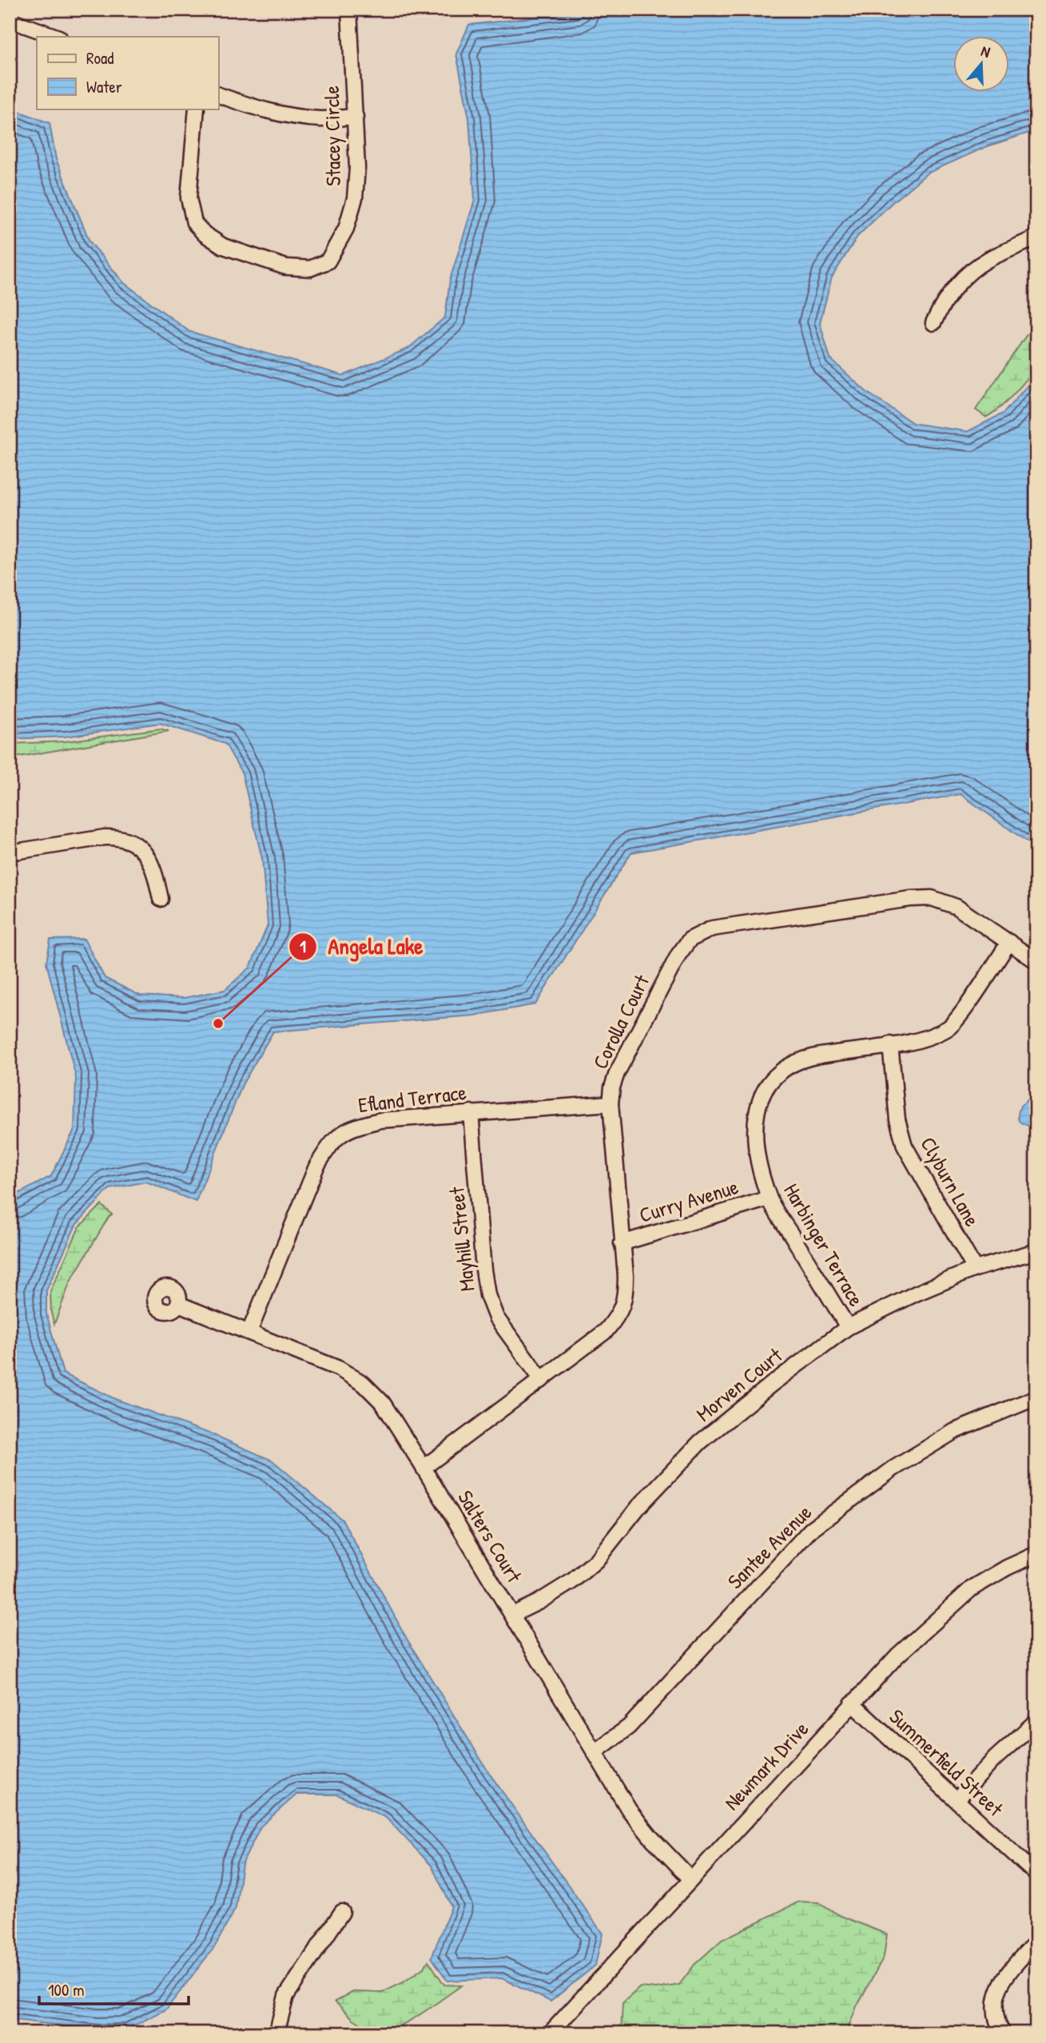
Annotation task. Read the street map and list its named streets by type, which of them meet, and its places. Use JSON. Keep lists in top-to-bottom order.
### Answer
{
  "streets": {
    "street": [
      "Stacey Circle",
      "Corolla Court",
      "Efland Terrace",
      "Clyburn Lane",
      "Curry Avenue",
      "Mayhill Street",
      "Harbinger Terrace",
      "Morven Court",
      "Salters Court",
      "Santee Avenue",
      "Summerfield Street",
      "Newmark Drive"
    ]
  },
  "crossings": [
    ["Corolla Court", "Efland Terrace"],
    ["Corolla Court", "Curry Avenue"],
    ["Corolla Court", "Mayhill Street"],
    ["Corolla Court", "Harbinger Terrace"],
    ["Corolla Court", "Salters Court"],
    ["Efland Terrace", "Mayhill Street"],
    ["Efland Terrace", "Salters Court"],
    ["Clyburn Lane", "Harbinger Terrace"],
    ["Clyburn Lane", "Morven Court"],
    ["Curry Avenue", "Harbinger Terrace"],
    ["Harbinger Terrace", "Morven Court"],
    ["Morven Court", "Salters Court"],
    ["Salters Court", "Santee Avenue"],
    ["Salters Court", "Newmark Drive"],
    ["Summerfield Street", "Newmark Drive"]
  ],
  "places": ["Angela Lake"],
  "legend": ["Road", "Water"],
  "scale_bar": "100 m",
  "north": "top"
}
